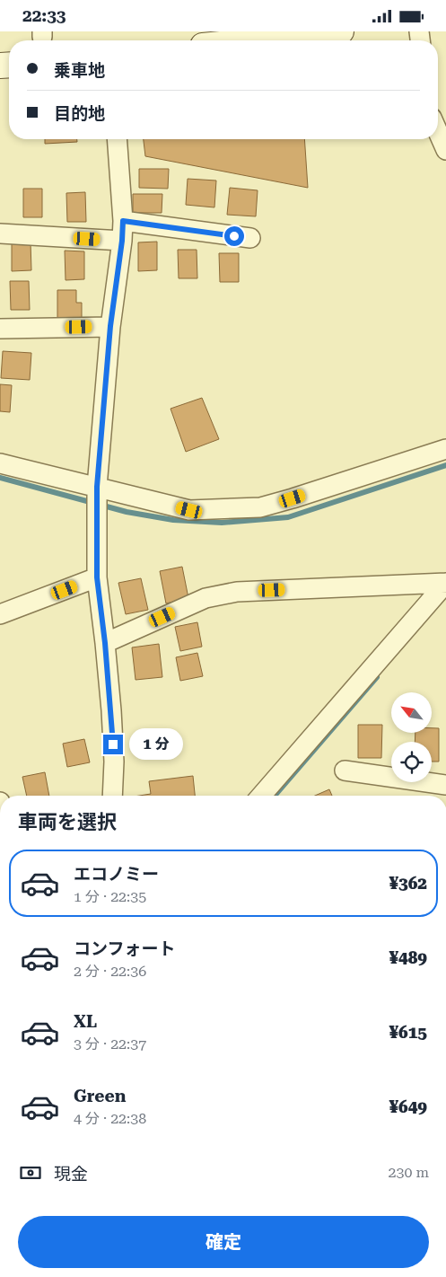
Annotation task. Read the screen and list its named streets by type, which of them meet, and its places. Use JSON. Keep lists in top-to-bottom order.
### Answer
{
  "north": "top left",
  "page": {
    "status": "22:33",
    "banner": ["乗車地", "目的地"],
    "bubble": "1 分",
    "heading": "車両を選択",
    "list": [
      {
        "name": "エコノミー",
        "note": "1 分 · 22:35",
        "value": "¥362"
      },
      {
        "name": "コンフォート",
        "note": "2 分 · 22:36",
        "value": "¥489"
      },
      {
        "name": "XL",
        "note": "3 分 · 22:37",
        "value": "¥615"
      },
      {
        "name": "Green",
        "note": "4 分 · 22:38",
        "value": "¥649"
      }
    ],
    "pay": ["現金", "230 m"],
    "buttons": "確定"
  }
}
